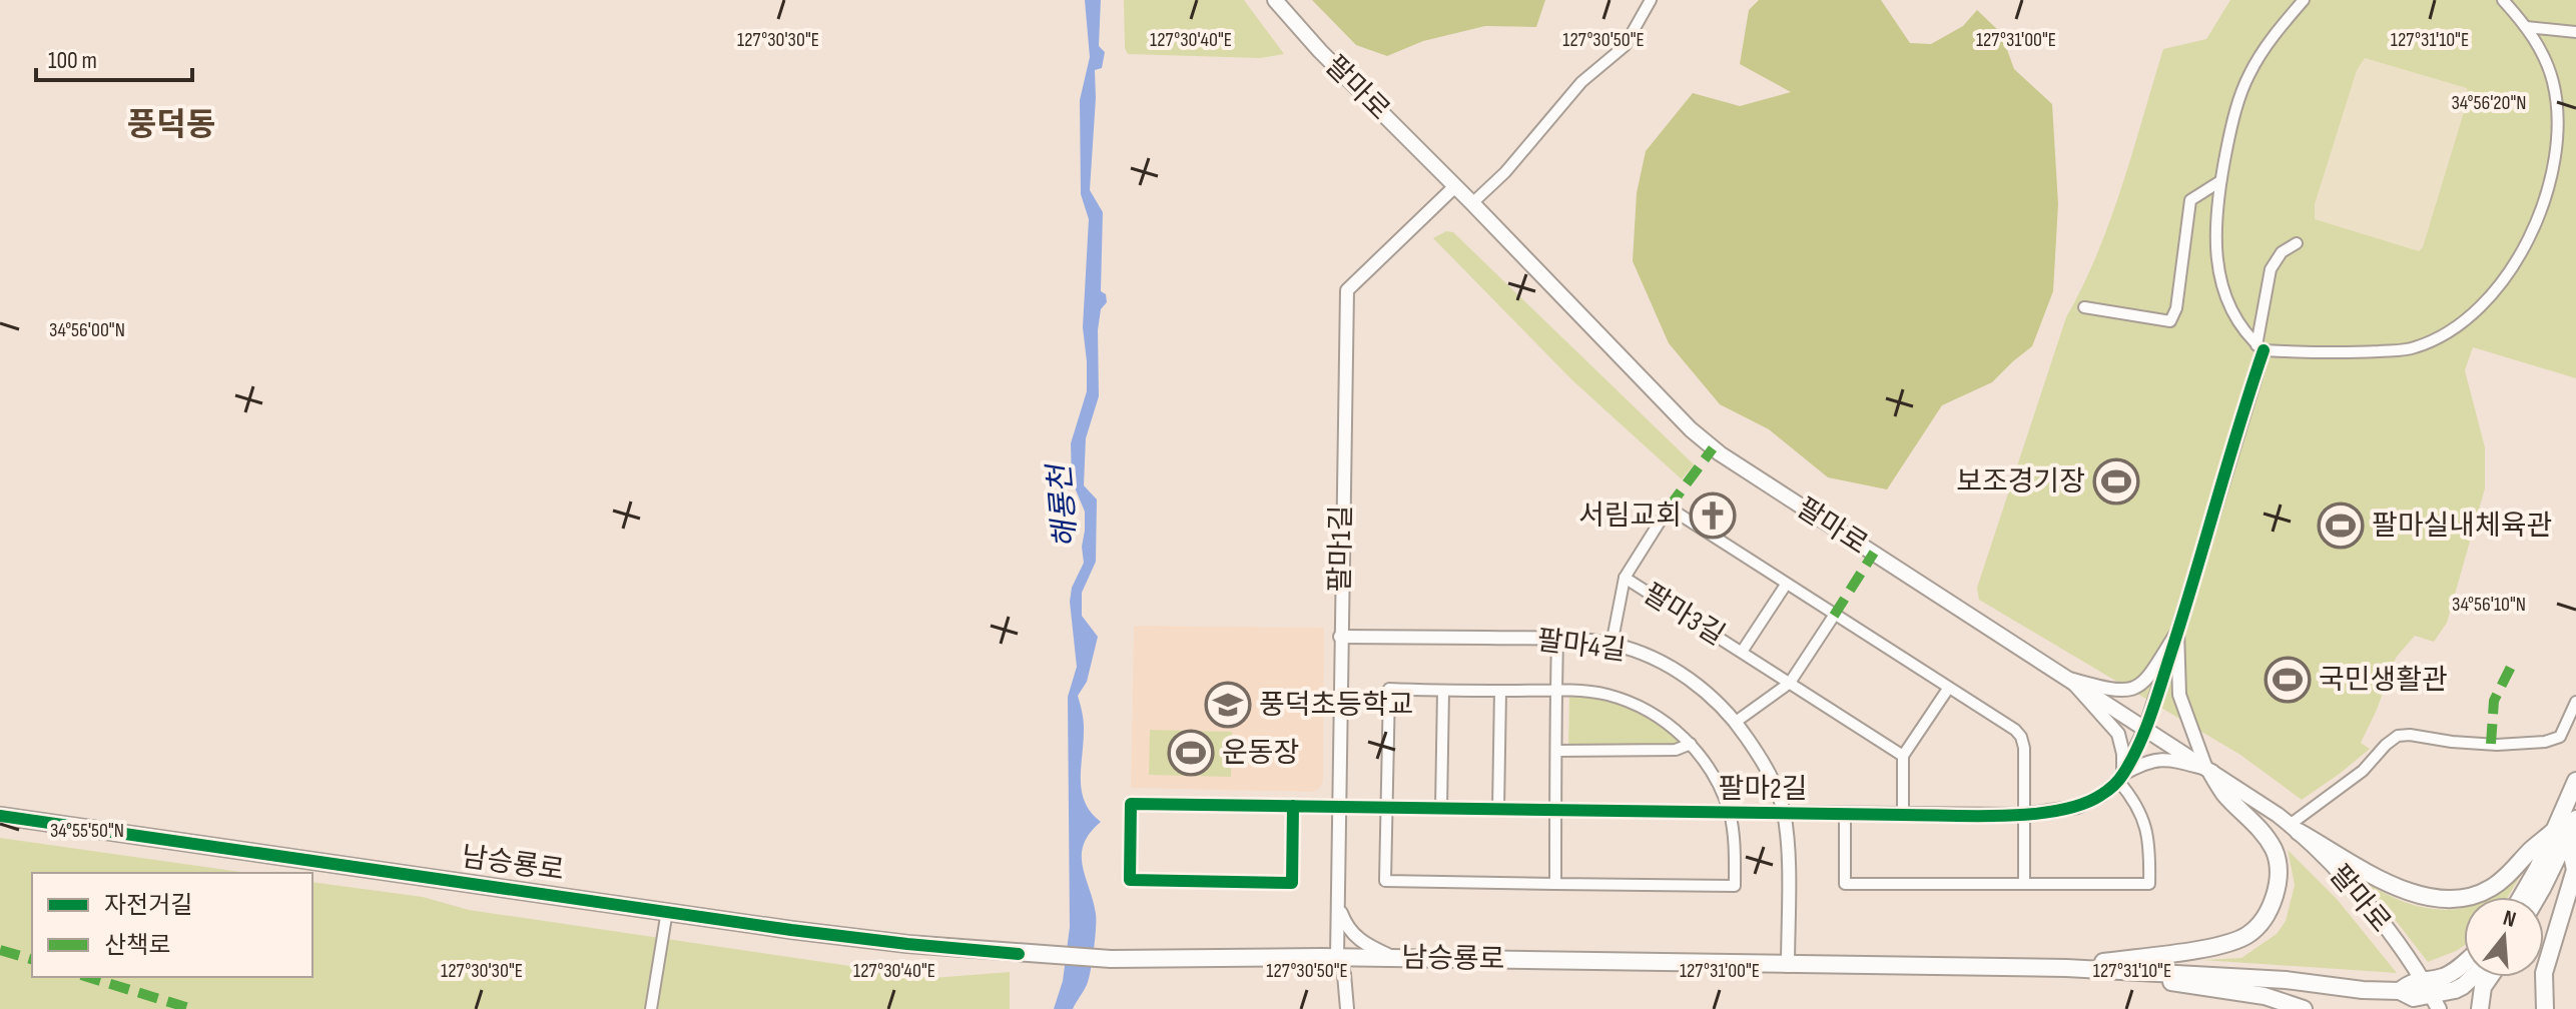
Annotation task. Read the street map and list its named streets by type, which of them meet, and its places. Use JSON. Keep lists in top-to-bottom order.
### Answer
{
  "streets": {
    "main road": ["팔마로", "남승룡로"],
    "street": [
      "팔마1길",
      "팔마3길",
      "팔마4길",
      "팔마2길"
    ]
  },
  "crossings": [
    ["팔마로", "팔마1길"],
    ["팔마로", "팔마2길"],
    ["팔마로", "남승룡로"],
    ["팔마1길", "팔마4길"],
    ["팔마1길", "팔마2길"],
    ["팔마1길", "남승룡로"],
    ["팔마4길", "팔마2길"],
    ["팔마4길", "남승룡로"]
  ],
  "districts": ["풍덕동"],
  "water": ["해룡천"],
  "places": {
    "sports": [
      "보조경기장",
      "팔마실내체육관",
      "국민생활관",
      "운동장"
    ],
    "church": ["서림교회"],
    "school or university": ["풍덕초등학교"]
  },
  "legend": ["자전거길", "산책로"],
  "scale_bar": "100 m",
  "north": "top",
  "coordinates": [
    "127°30'30\"E",
    "127°30'40\"E",
    "127°30'50\"E",
    "127°31'00\"E",
    "127°31'10\"E",
    "34°56'20\"N",
    "34°56'00\"N",
    "34°56'10\"N",
    "34°55'50\"N"
  ]
}
